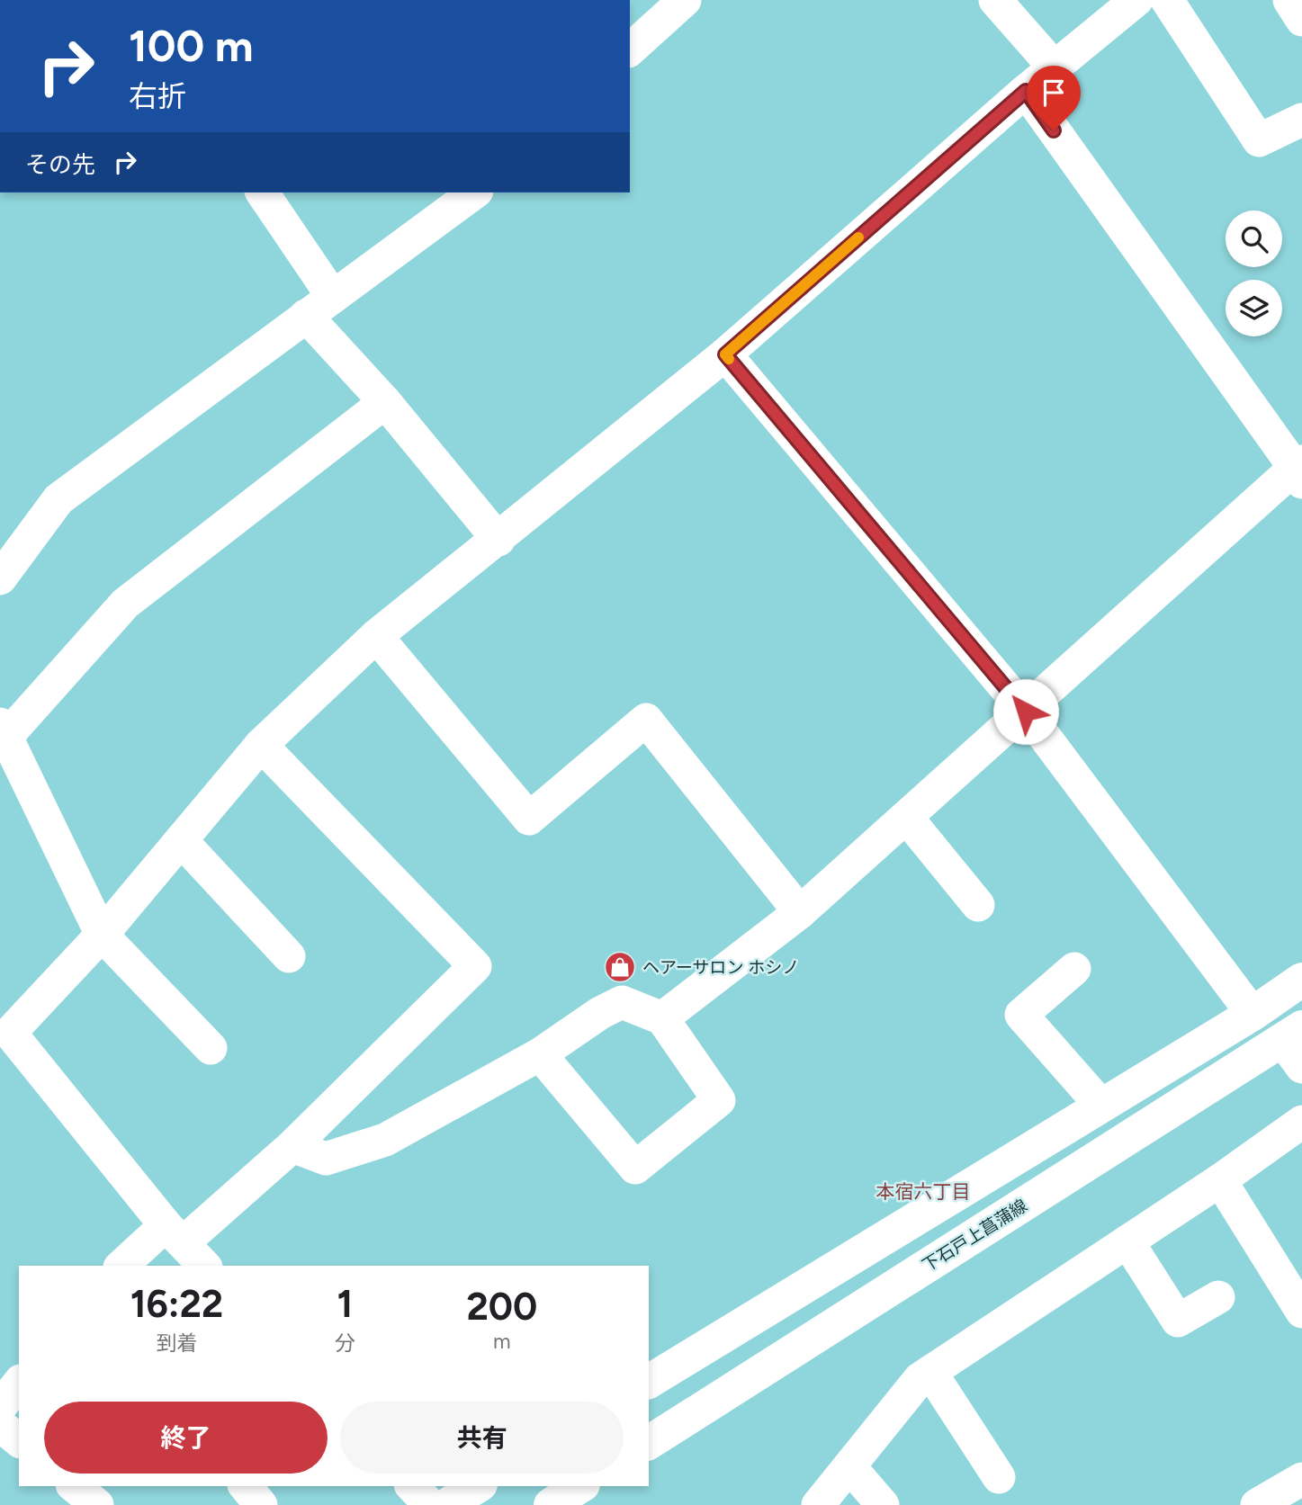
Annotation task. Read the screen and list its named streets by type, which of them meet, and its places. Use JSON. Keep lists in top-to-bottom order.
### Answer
{
  "streets": {
    "main road": ["下石戸上菖蒲線"]
  },
  "districts": ["本宿六丁目"],
  "places": {
    "shop": ["ヘアーサロン ホシノ"]
  },
  "page": {
    "turn": ["100 m", "右折"],
    "then": "その先",
    "eta": [
      "16:22",
      "到着",
      "1",
      "分",
      "200",
      "m"
    ],
    "buttons": ["終了", "共有"]
  }
}
